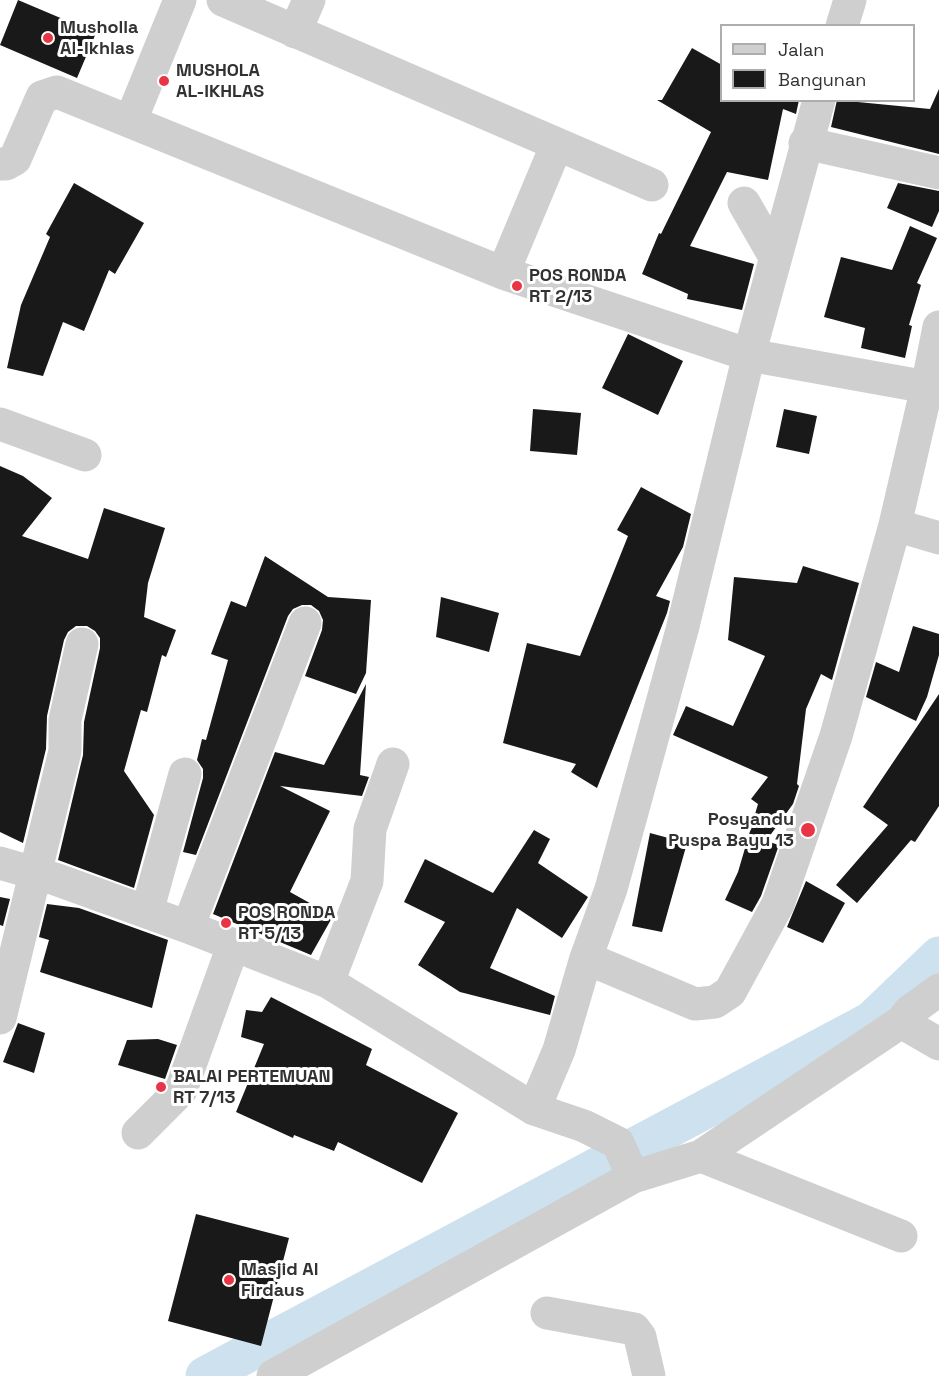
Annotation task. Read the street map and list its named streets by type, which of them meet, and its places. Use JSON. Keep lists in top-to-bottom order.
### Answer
{
  "places": [
    "Musholla Al-Ikhlas",
    "MUSHOLA AL-IKHLAS",
    "POS RONDA RT 2/13",
    "Posyandu Puspa Bayu 13",
    "POS RONDA RT 5/13",
    "BALAI PERTEMUAN RT 7/13",
    "Masjid Al Firdaus"
  ],
  "legend": ["Jalan", "Bangunan"]
}
